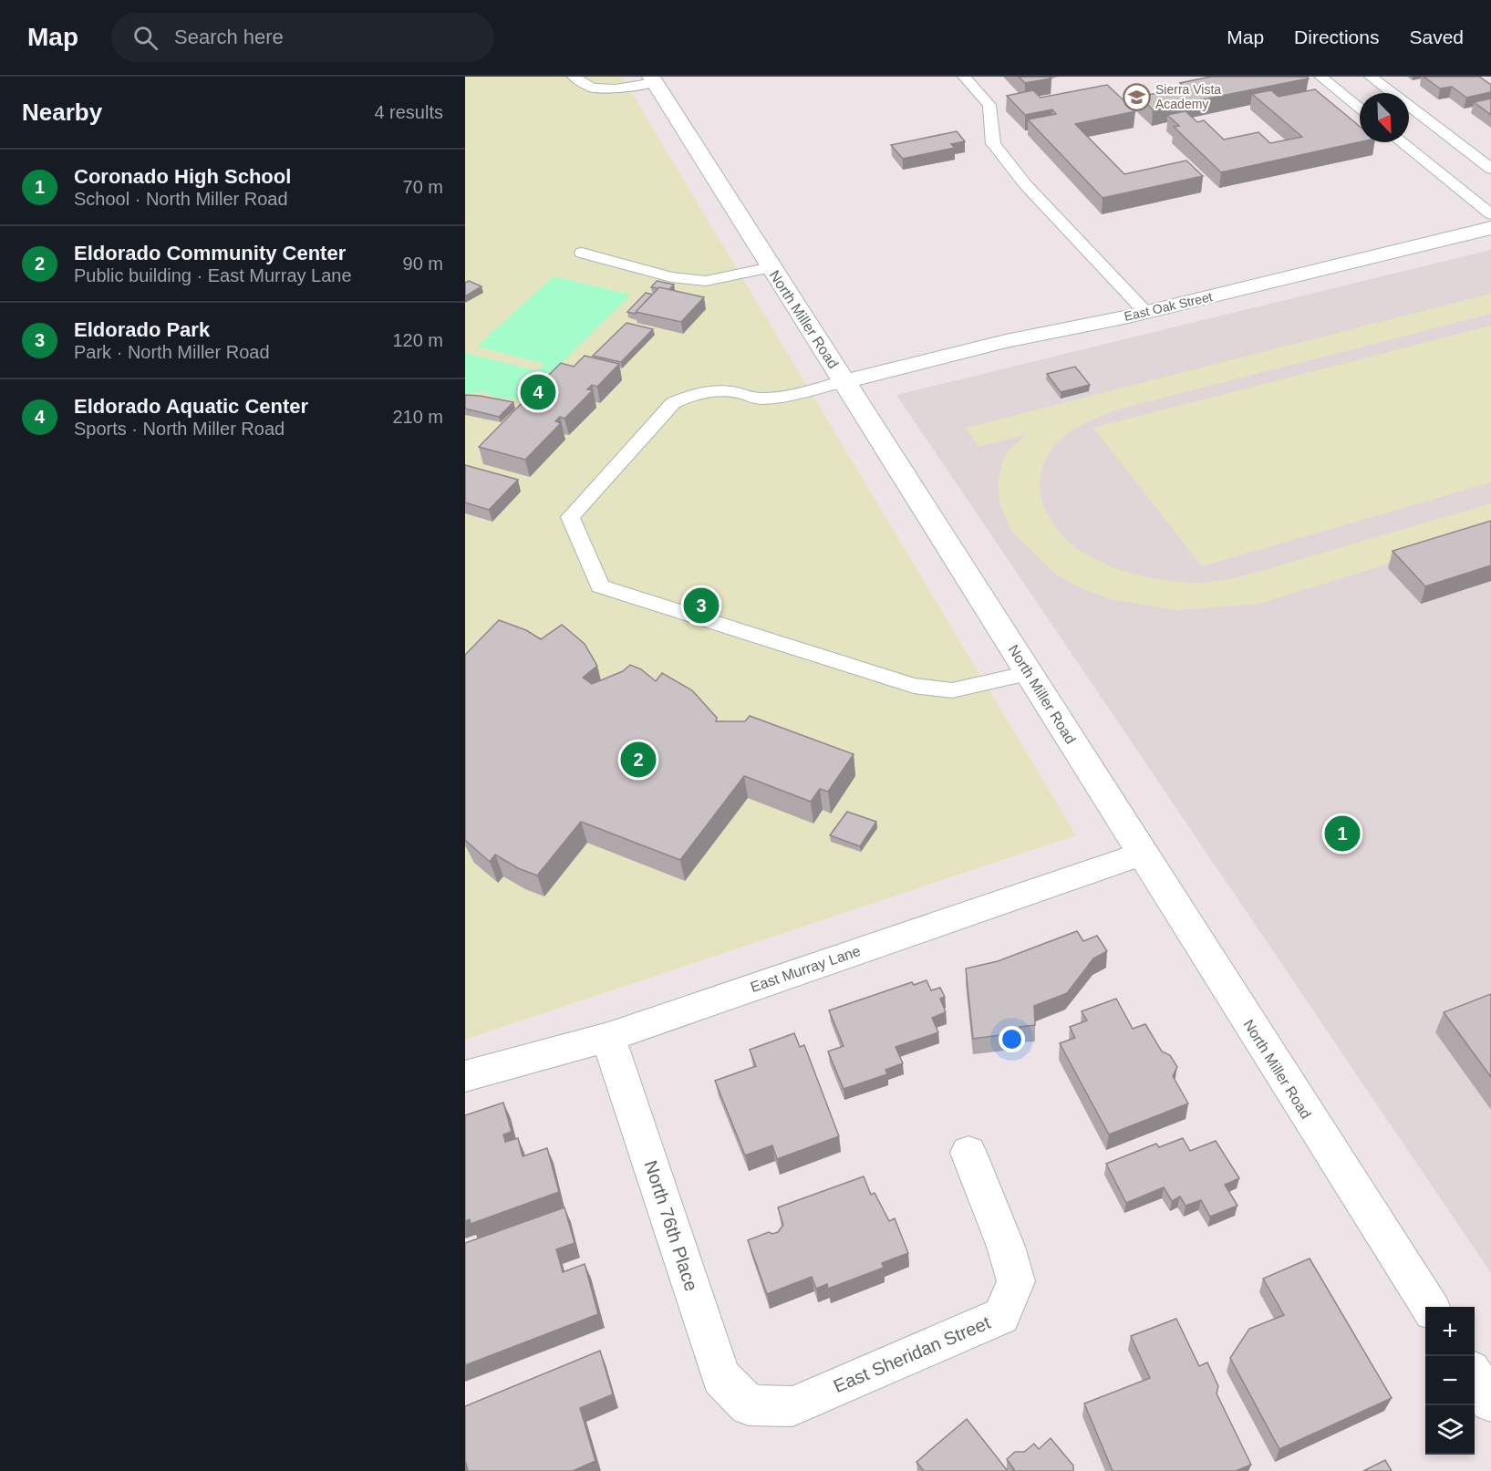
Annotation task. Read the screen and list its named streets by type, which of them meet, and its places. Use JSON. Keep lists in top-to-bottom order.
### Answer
{
  "streets": {
    "street": [
      "East Oak Street",
      "North Miller Road",
      "East Murray Lane",
      "North 76th Place",
      "East Sheridan Street"
    ]
  },
  "crossings": [
    ["East Oak Street", "North Miller Road"],
    ["North Miller Road", "East Murray Lane"],
    ["East Murray Lane", "North 76th Place"],
    ["North 76th Place", "East Sheridan Street"]
  ],
  "places": {
    "school or university": ["Sierra Vista Academy"]
  },
  "north": "bottom right",
  "page": {
    "header": "Map",
    "search": "Search here",
    "nav": ["Map", "Directions", "Saved"],
    "heading": ["Nearby", "4 results"],
    "list": [
      {
        "mark": "1",
        "name": "Coronado High School",
        "note": "School · North Miller Road",
        "value": "70 m"
      },
      {
        "mark": "2",
        "name": "Eldorado Community Center",
        "note": "Public building · East Murray Lane",
        "value": "90 m"
      },
      {
        "mark": "3",
        "name": "Eldorado Park",
        "note": "Park · North Miller Road",
        "value": "120 m"
      },
      {
        "mark": "4",
        "name": "Eldorado Aquatic Center",
        "note": "Sports · North Miller Road",
        "value": "210 m"
      }
    ],
    "pins": [
      "4",
      "3",
      "2",
      "1"
    ],
    "map_buttons": ["+", "−"]
  }
}
